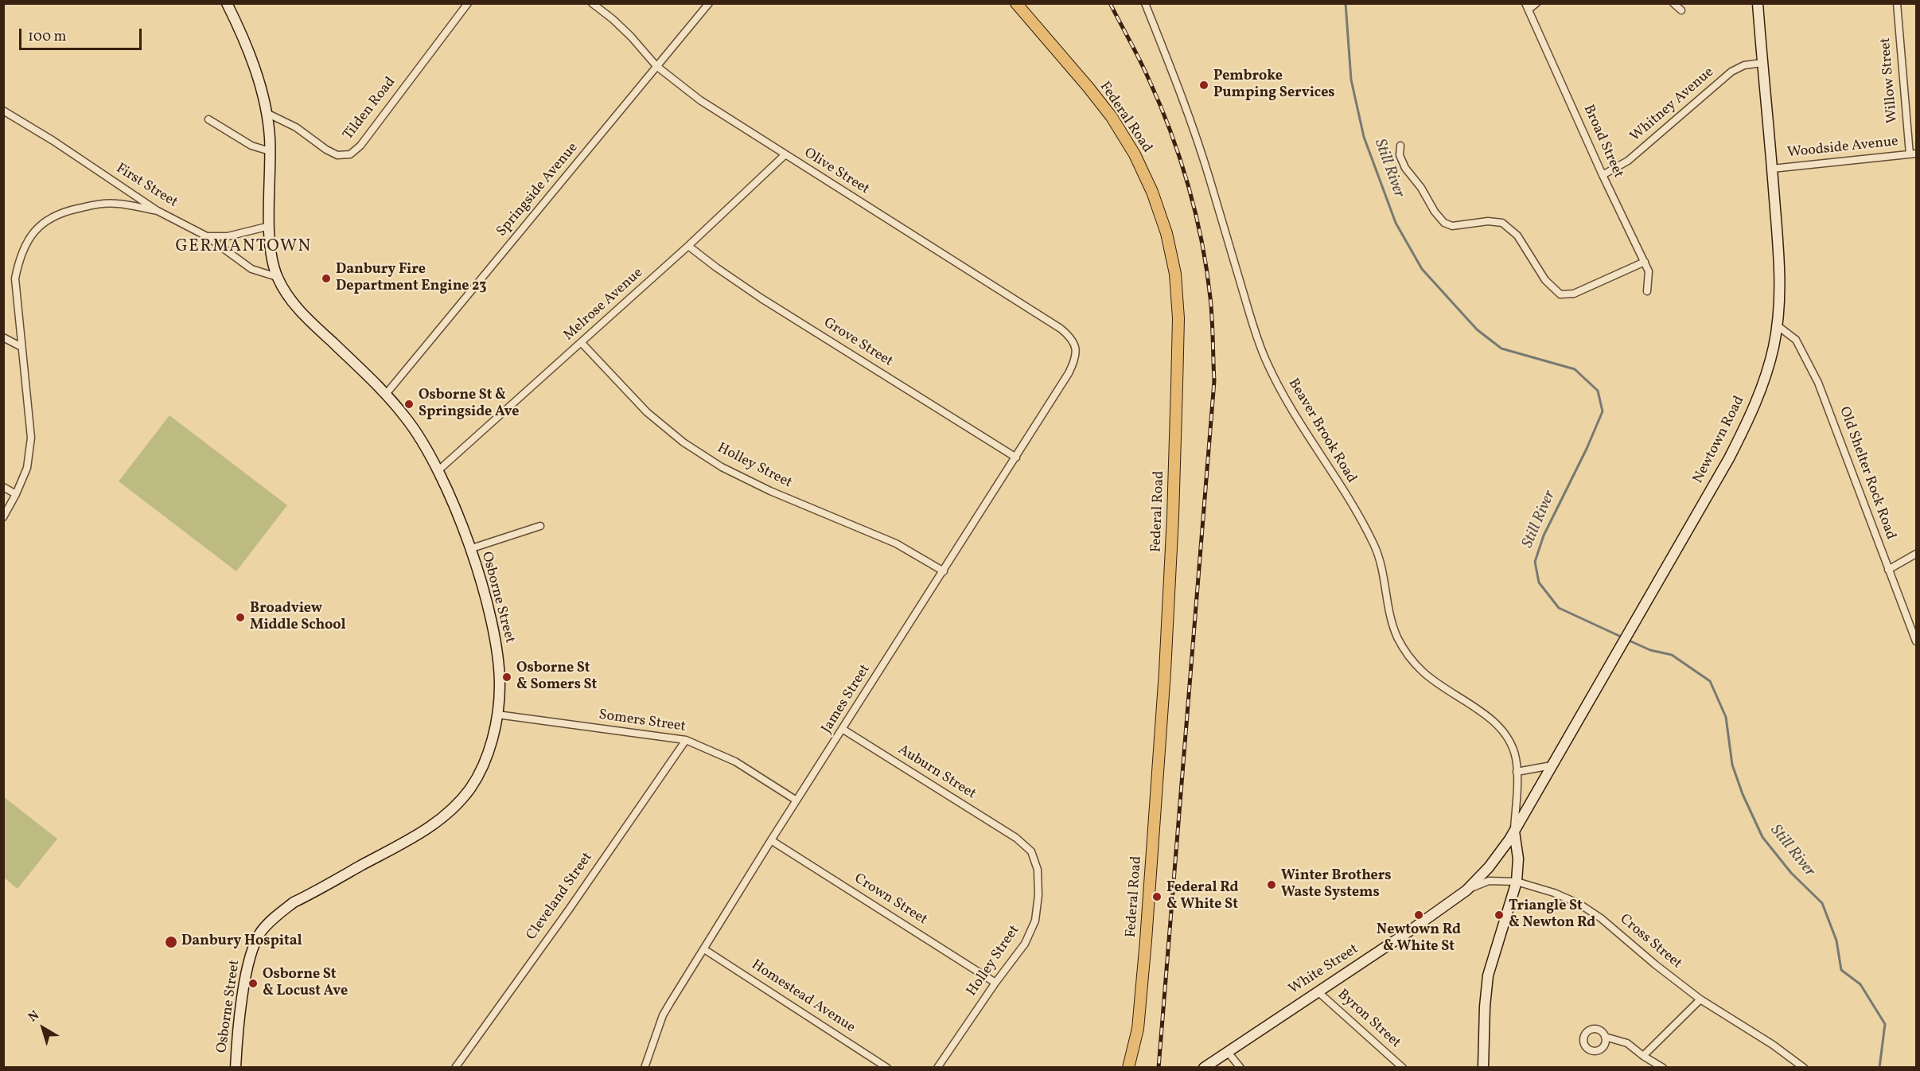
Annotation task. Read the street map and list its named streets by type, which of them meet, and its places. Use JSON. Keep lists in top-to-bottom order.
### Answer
{
  "streets": {
    "main road": [
      "Federal Road",
      "Newtown Road",
      "Osborne Street",
      "White Street"
    ],
    "street": [
      "Willow Street",
      "Whitney Avenue",
      "Tilden Road",
      "Broad Street",
      "Woodside Avenue",
      "Olive Street",
      "First Street",
      "Springside Avenue",
      "Melrose Avenue",
      "Grove Street",
      "Beaver Brook Road",
      "Holley Street",
      "Old Shelter Rock Road",
      "James Street",
      "Somers Street",
      "Auburn Street",
      "Cleveland Street",
      "Crown Street",
      "Cross Street",
      "Homestead Avenue",
      "Byron Street"
    ]
  },
  "crossings": [
    ["Willow Street", "Woodside Avenue"],
    ["Whitney Avenue", "Broad Street"],
    ["Whitney Avenue", "Newtown Road"],
    ["Tilden Road", "Osborne Street"],
    ["Woodside Avenue", "Newtown Road"],
    ["Olive Street", "Springside Avenue"],
    ["Olive Street", "Melrose Avenue"],
    ["Olive Street", "James Street"],
    ["First Street", "Osborne Street"],
    ["Springside Avenue", "Osborne Street"],
    ["Melrose Avenue", "Grove Street"],
    ["Melrose Avenue", "Holley Street"],
    ["Melrose Avenue", "Osborne Street"],
    ["Grove Street", "James Street"],
    ["Beaver Brook Road", "Newtown Road"],
    ["Beaver Brook Road", "White Street"],
    ["Newtown Road", "Old Shelter Rock Road"],
    ["Newtown Road", "White Street"],
    ["Holley Street", "James Street"],
    ["Holley Street", "Auburn Street"],
    ["Holley Street", "Crown Street"],
    ["Osborne Street", "Somers Street"],
    ["James Street", "Somers Street"],
    ["James Street", "Auburn Street"],
    ["James Street", "Crown Street"],
    ["James Street", "Homestead Avenue"],
    ["Somers Street", "Cleveland Street"],
    ["Cross Street", "White Street"],
    ["White Street", "Byron Street"]
  ],
  "districts": ["GERMANTOWN"],
  "water": ["Still River"],
  "places": [
    "Pembroke Pumping Services",
    "Danbury Fire Department Engine 23",
    "Osborne St & Springside Ave",
    "Broadview Middle School",
    "Osborne St & Somers St",
    "Winter Brothers Waste Systems",
    "Federal Rd & White St",
    "Newtown Rd & White St",
    "Triangle St & Newton Rd",
    "Danbury Hospital",
    "Osborne St & Locust Ave"
  ],
  "scale_bar": "100 m",
  "north": "top left"
}
